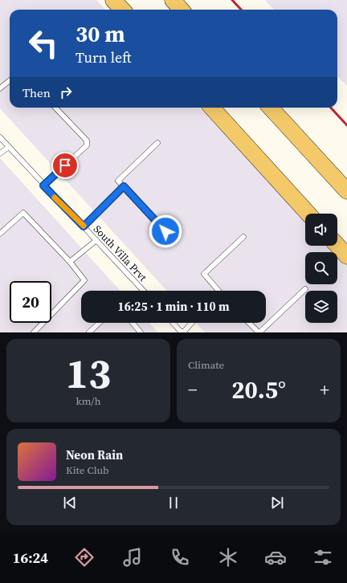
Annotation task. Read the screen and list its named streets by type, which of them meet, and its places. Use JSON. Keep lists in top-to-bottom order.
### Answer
{
  "streets": {
    "lane": ["South Villa Prvt"]
  },
  "page": {
    "turn": ["30 m", "Turn left"],
    "then": "Then",
    "limit": "20",
    "trip": "16:25 · 1 min · 110 m",
    "tile": [
      ["13", "km/h"],
      "Climate"
    ],
    "heat": ["−", "20.5°", "+"],
    "song": ["Neon Rain", "Kite Club"],
    "tabs": "16:24"
  }
}
